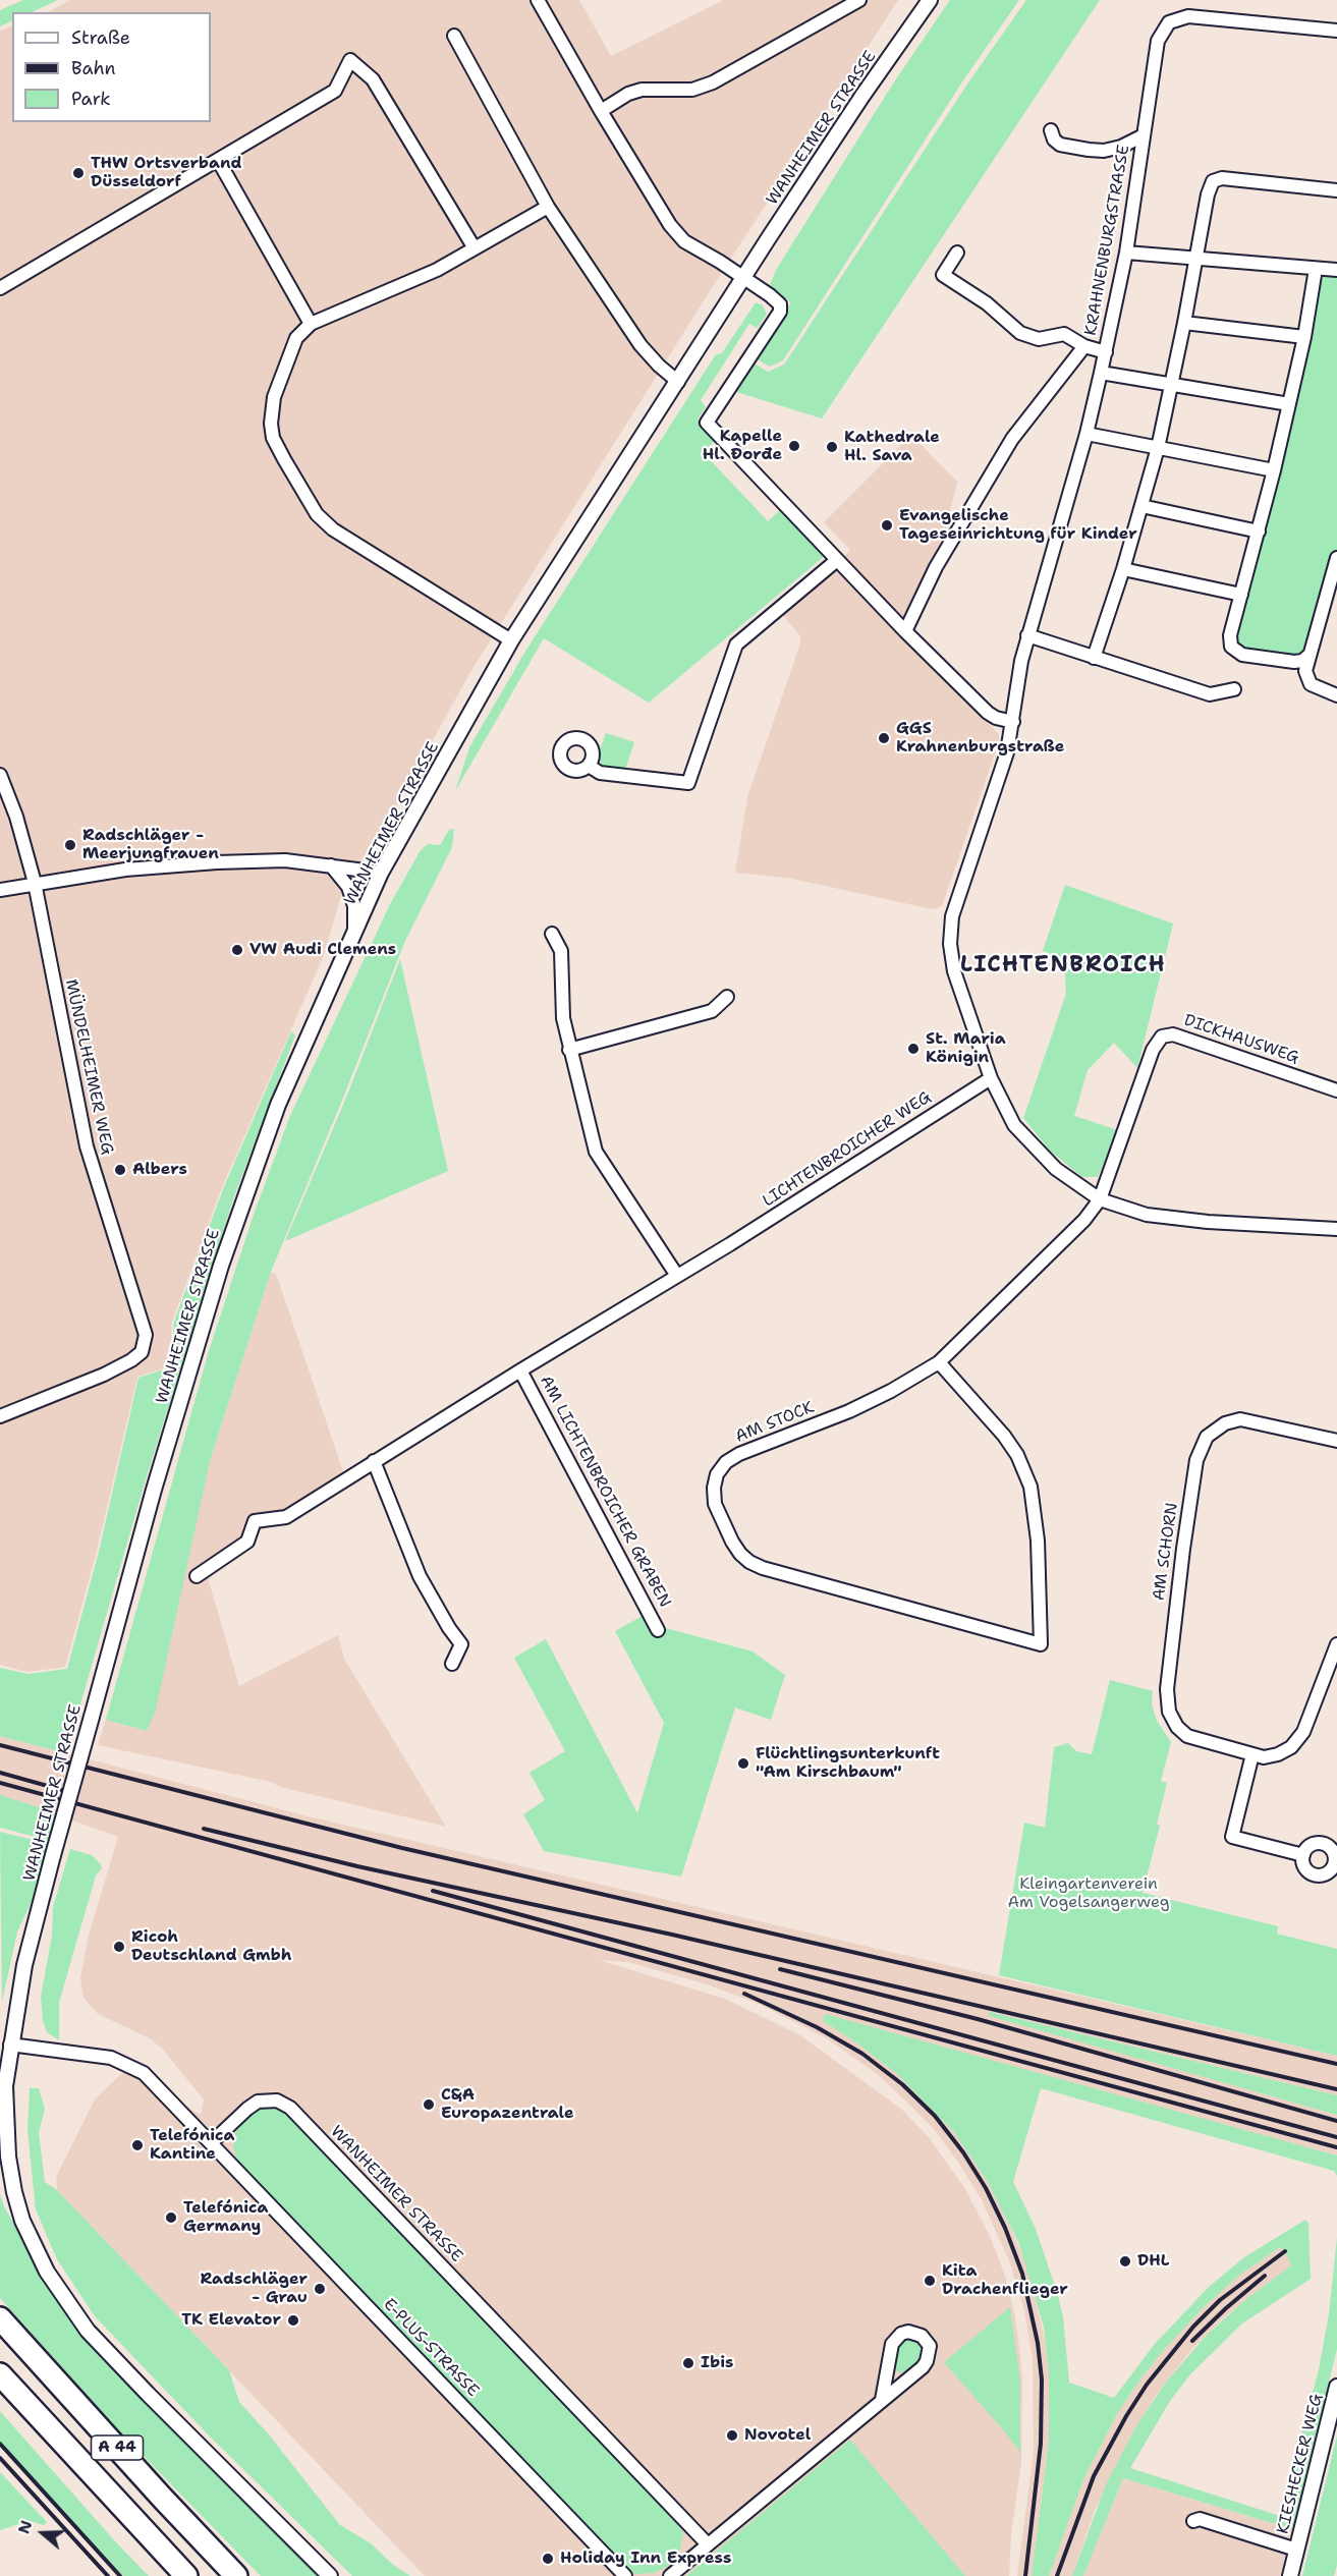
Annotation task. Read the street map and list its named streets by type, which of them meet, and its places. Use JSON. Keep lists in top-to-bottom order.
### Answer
{
  "streets": {
    "highway": ["A 44"],
    "street": [
      "WANHEIMER STRASSE",
      "KRAHNENBURGSTRASSE",
      "DICKHAUSWEG",
      "MÜNDELHEIMER WEG",
      "LICHTENBROICHER WEG",
      "AM STOCK",
      "AM LICHTENBROICHER GRABEN",
      "AM SCHORN",
      "E-PLUS-STRASSE",
      "KIESHECKER WEG"
    ]
  },
  "crossings": [
    ["WANHEIMER STRASSE", "E-PLUS-STRASSE"],
    ["KRAHNENBURGSTRASSE", "LICHTENBROICHER WEG"],
    ["DICKHAUSWEG", "AM STOCK"],
    ["LICHTENBROICHER WEG", "AM LICHTENBROICHER GRABEN"]
  ],
  "districts": ["LICHTENBROICH"],
  "parks": ["Kleingartenverein Am Vogelsangerweg"],
  "places": [
    "THW Ortsverband Düsseldorf",
    "Kapelle Hl. Đorđe",
    "Kathedrale Hl. Sava",
    "Evangelische Tageseinrichtung für Kinder",
    "GGS Krahnenburgstraße",
    "Radschläger - Meerjungfrauen",
    "VW Audi Clemens",
    "St. Maria Königin",
    "Albers",
    "Flüchtlingsunterkunft \"Am Kirschbaum\"",
    "Ricoh Deutschland Gmbh",
    "C&A Europazentrale",
    "Telefónica Kantine",
    "Telefónica Germany",
    "DHL",
    "Kita Drachenflieger",
    "Radschläger - Grau",
    "TK Elevator",
    "Ibis",
    "Novotel",
    "Holiday Inn Express"
  ],
  "legend": ["Straße", "Bahn", "Park"],
  "north": "left"
}
